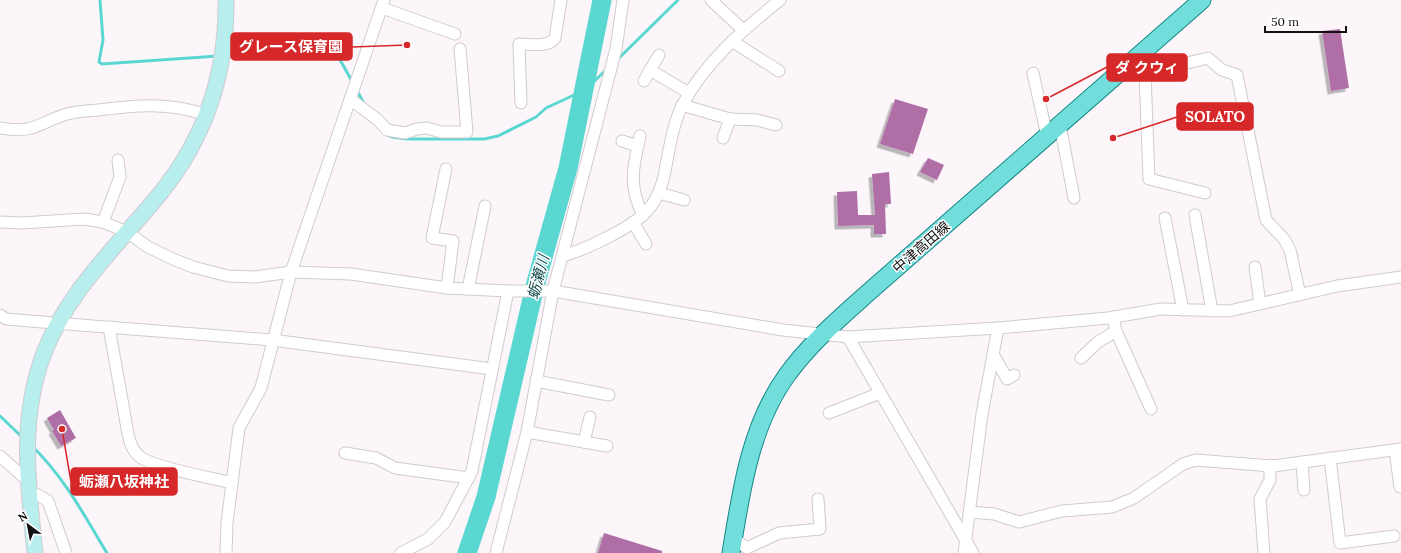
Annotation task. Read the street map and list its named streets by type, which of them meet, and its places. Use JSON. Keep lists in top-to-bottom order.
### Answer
{
  "streets": {
    "main road": ["中津高田線"]
  },
  "water": ["蛎瀬川"],
  "places": [
    "グレース保育園",
    "ダ クウィ",
    "SOLATO",
    "蛎瀬八坂神社"
  ],
  "scale_bar": "50 m",
  "north": "top left"
}
